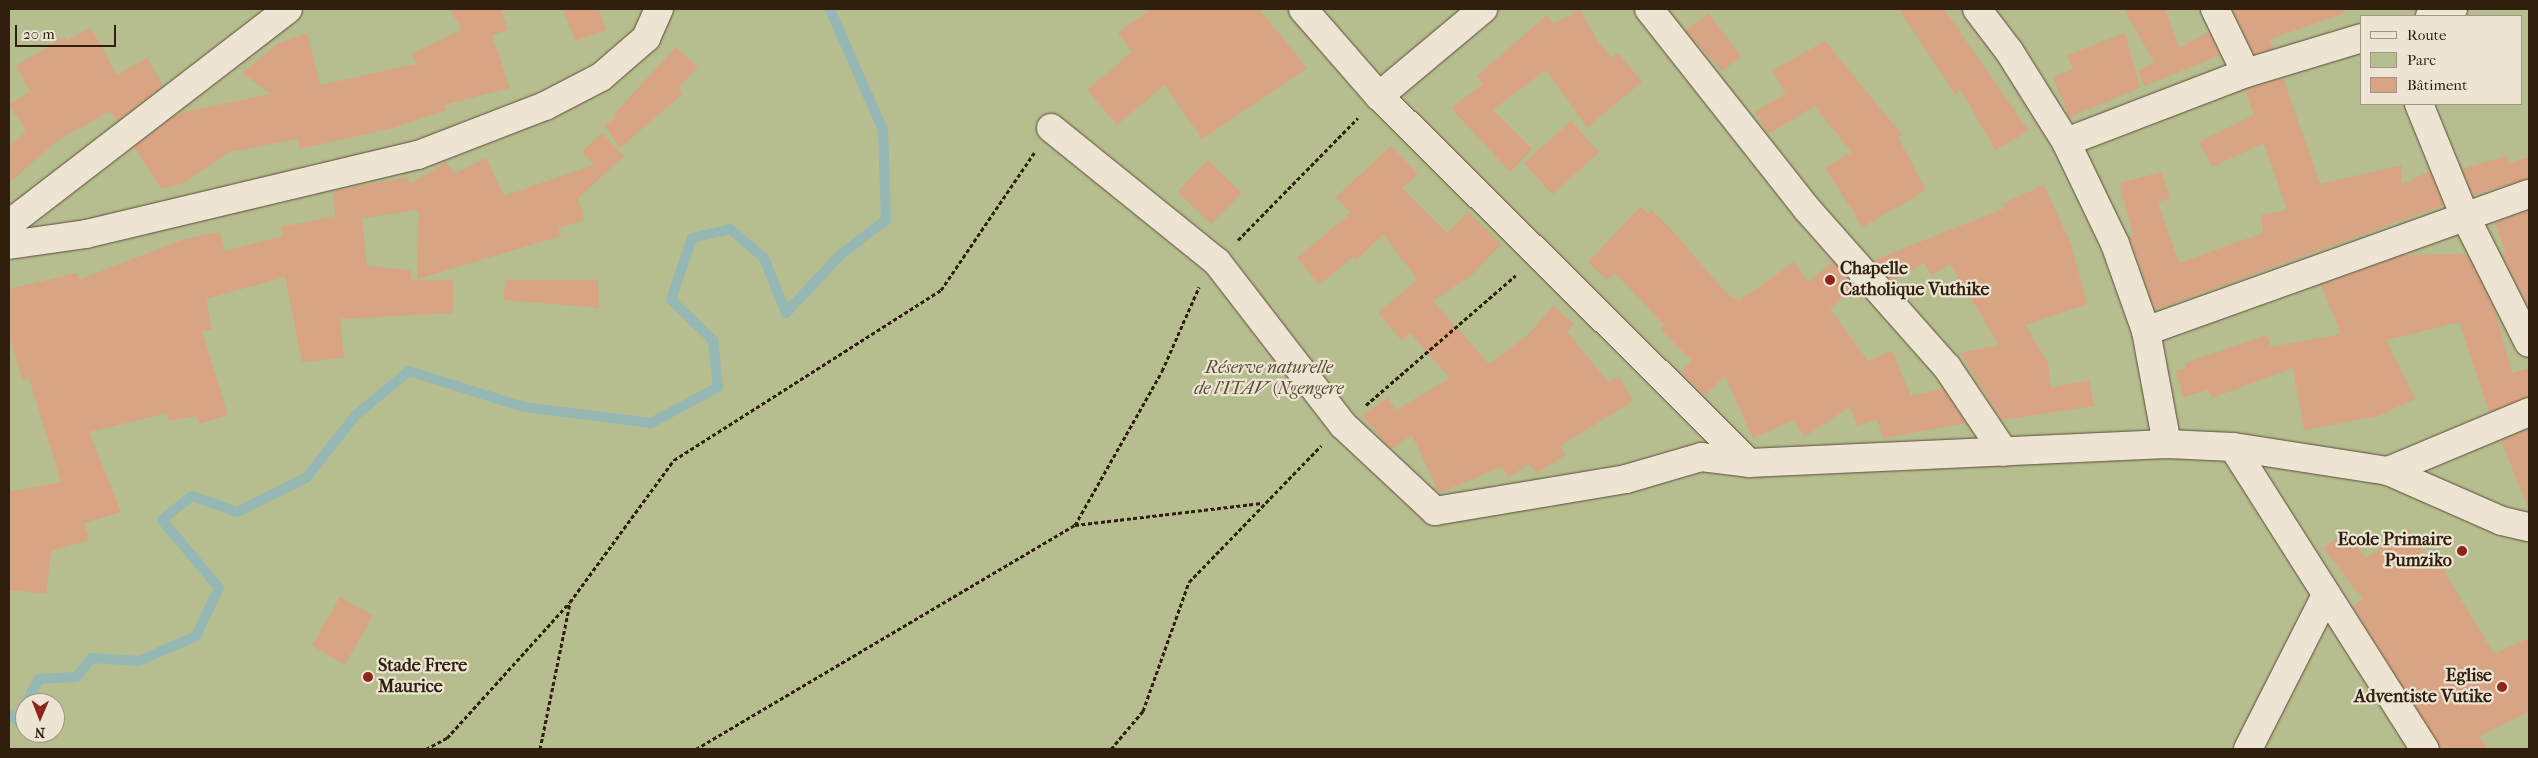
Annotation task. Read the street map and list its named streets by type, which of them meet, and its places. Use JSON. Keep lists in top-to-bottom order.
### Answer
{
  "parks": ["Réserve naturelle de l'ITAV (Ngengere"],
  "places": [
    "Chapelle Catholique Vuthike",
    "Ecole Primaire Pumziko",
    "Stade Frere Maurice",
    "Eglise Adventiste Vutike"
  ],
  "legend": ["Route", "Parc", "Bâtiment"],
  "scale_bar": "20 m",
  "north": "bottom"
}
